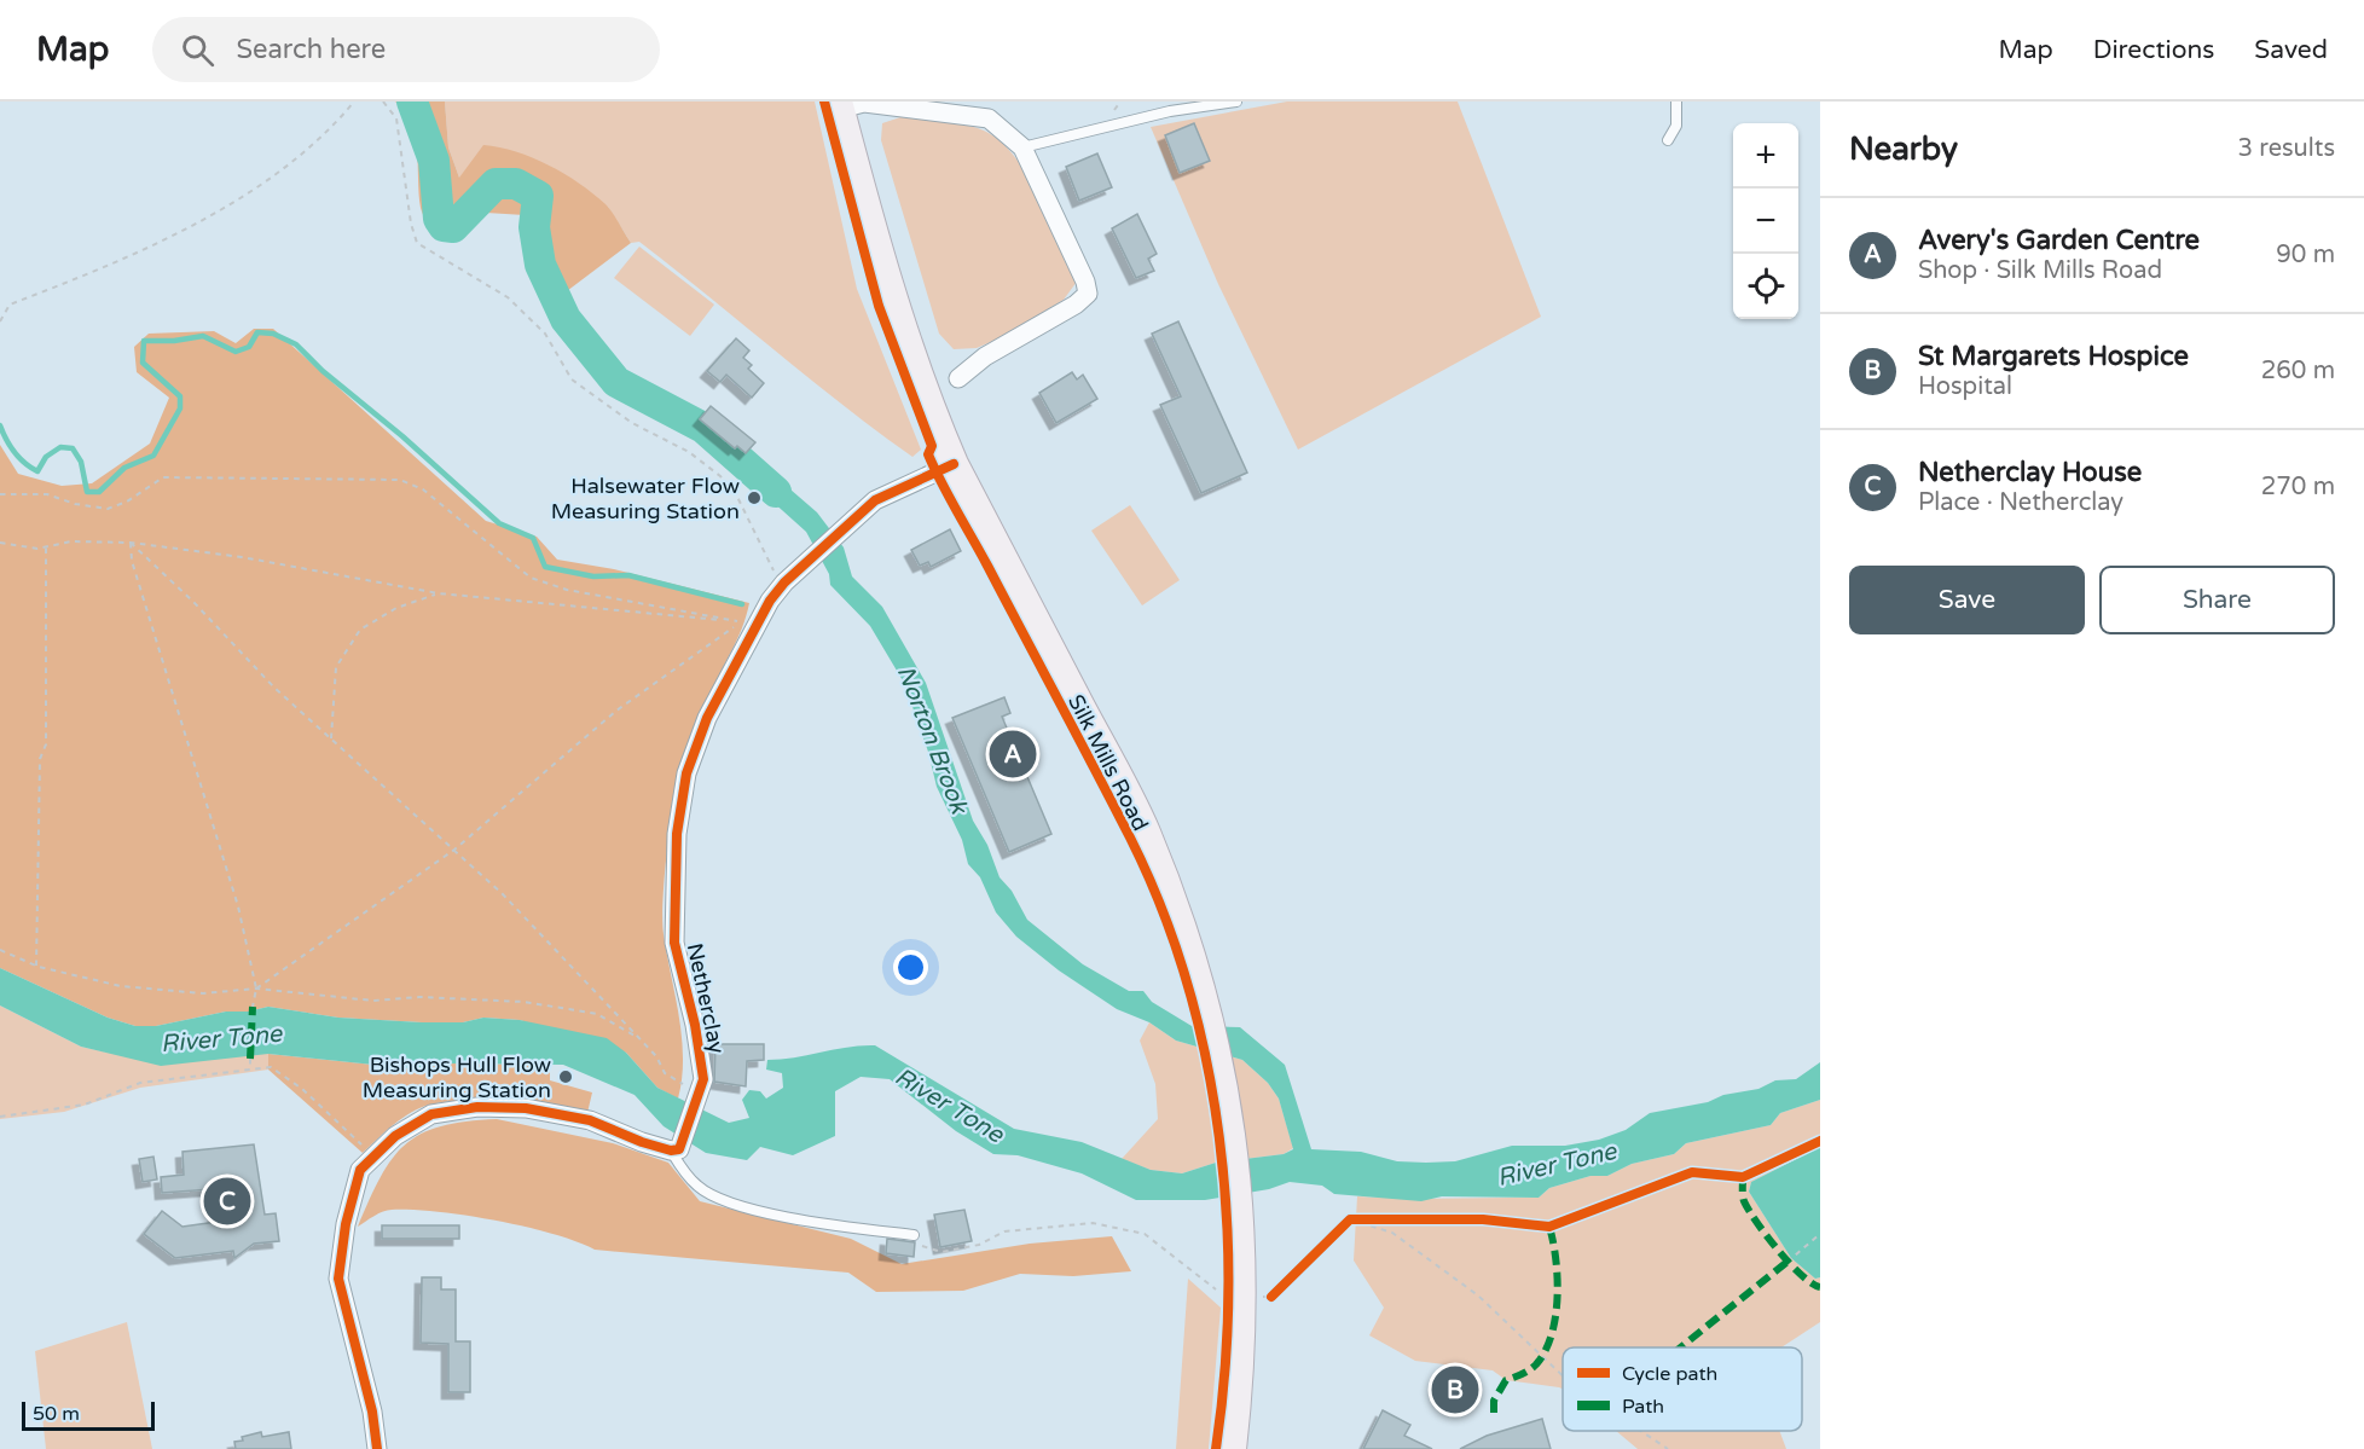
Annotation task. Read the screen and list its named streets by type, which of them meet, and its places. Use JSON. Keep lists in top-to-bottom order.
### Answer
{
  "streets": {
    "main road": ["Silk Mills Road"],
    "street": ["Netherclay"]
  },
  "crossings": [
    ["Silk Mills Road", "Netherclay"]
  ],
  "water": ["Norton Brook", "River Tone"],
  "places": ["Halsewater Flow Measuring Station", "Bishops Hull Flow Measuring Station"],
  "legend": ["Cycle path", "Path"],
  "scale_bar": "50 m",
  "page": {
    "header": "Map",
    "search": "Search here",
    "nav": ["Map", "Directions", "Saved"],
    "heading": ["Nearby", "3 results"],
    "map_buttons": ["+", "−"],
    "list": [
      {
        "mark": "A",
        "name": "Avery's Garden Centre",
        "note": "Shop · Silk Mills Road",
        "value": "90 m"
      },
      {
        "mark": "B",
        "name": "St Margarets Hospice",
        "note": "Hospital",
        "value": "260 m"
      },
      {
        "mark": "C",
        "name": "Netherclay House",
        "note": "Place · Netherclay",
        "value": "270 m"
      }
    ],
    "buttons": ["Save", "Share"],
    "pins": ["A", "C", "B"],
    "scale": "50 m"
  }
}
